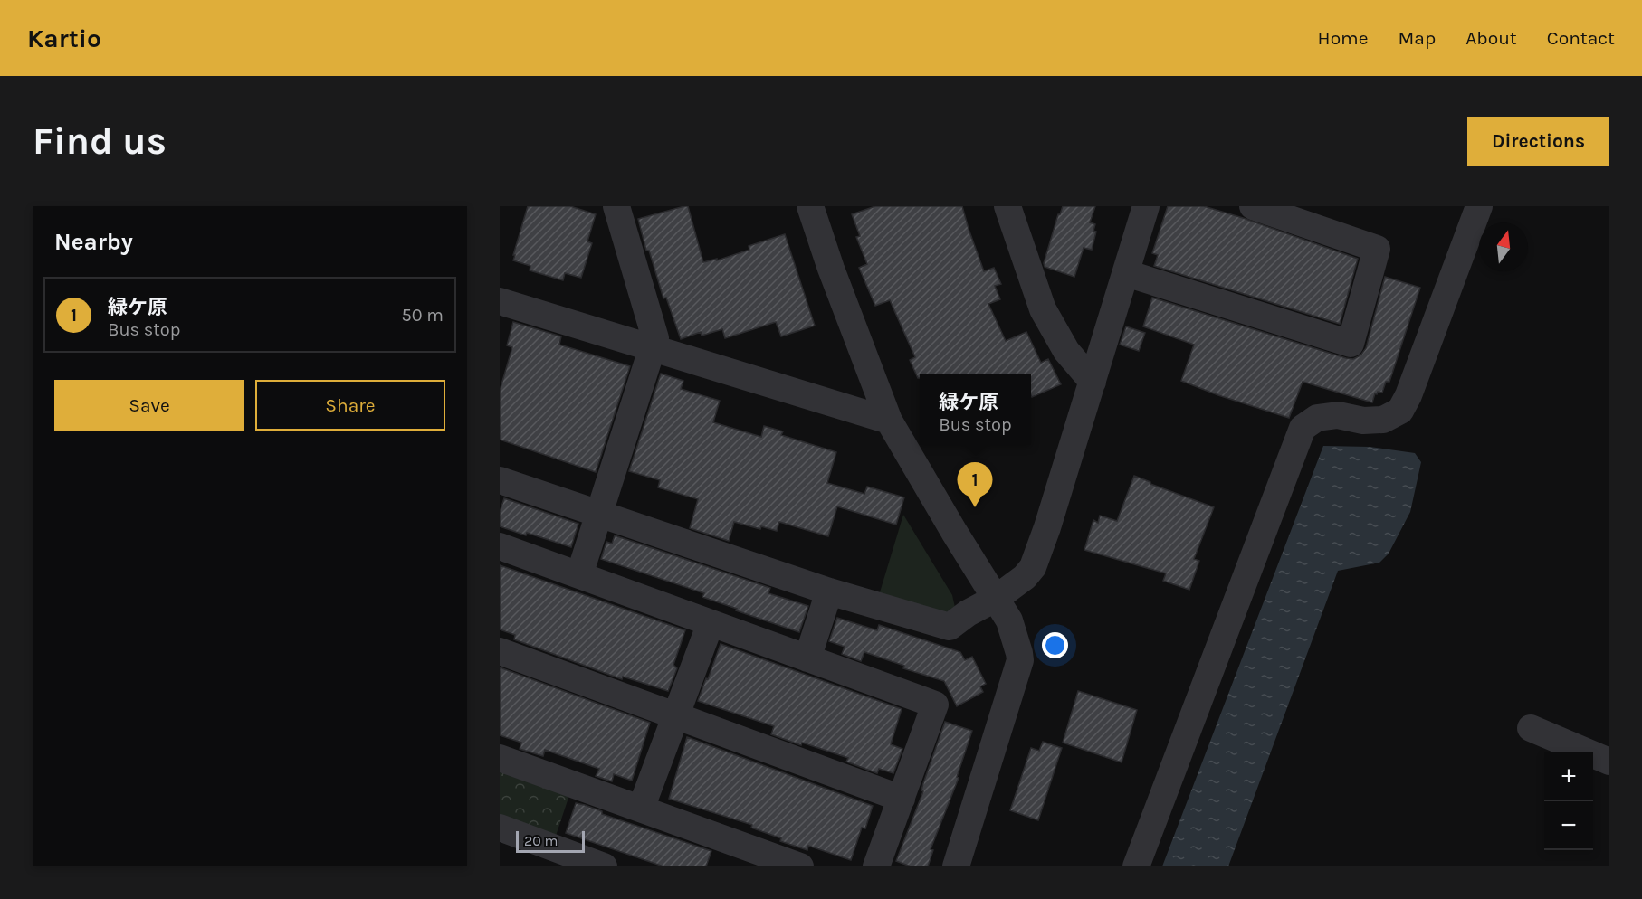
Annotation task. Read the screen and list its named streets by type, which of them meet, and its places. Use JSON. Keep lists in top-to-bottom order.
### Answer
{
  "scale_bar": "20 m",
  "north": "top",
  "page": {
    "header": "Kartio",
    "nav": [
      "Home",
      "Map",
      "About",
      "Contact"
    ],
    "buttons": [
      "Directions",
      ["Save", "Share"]
    ],
    "title": "Find us",
    "heading": "Nearby",
    "list": [
      {
        "mark": "1",
        "name": "緑ケ原",
        "note": "Bus stop",
        "value": "50 m"
      }
    ],
    "popup": ["緑ケ原", "Bus stop"],
    "pins": "1",
    "map_buttons": ["+", "−"],
    "scale": "20 m"
  }
}
